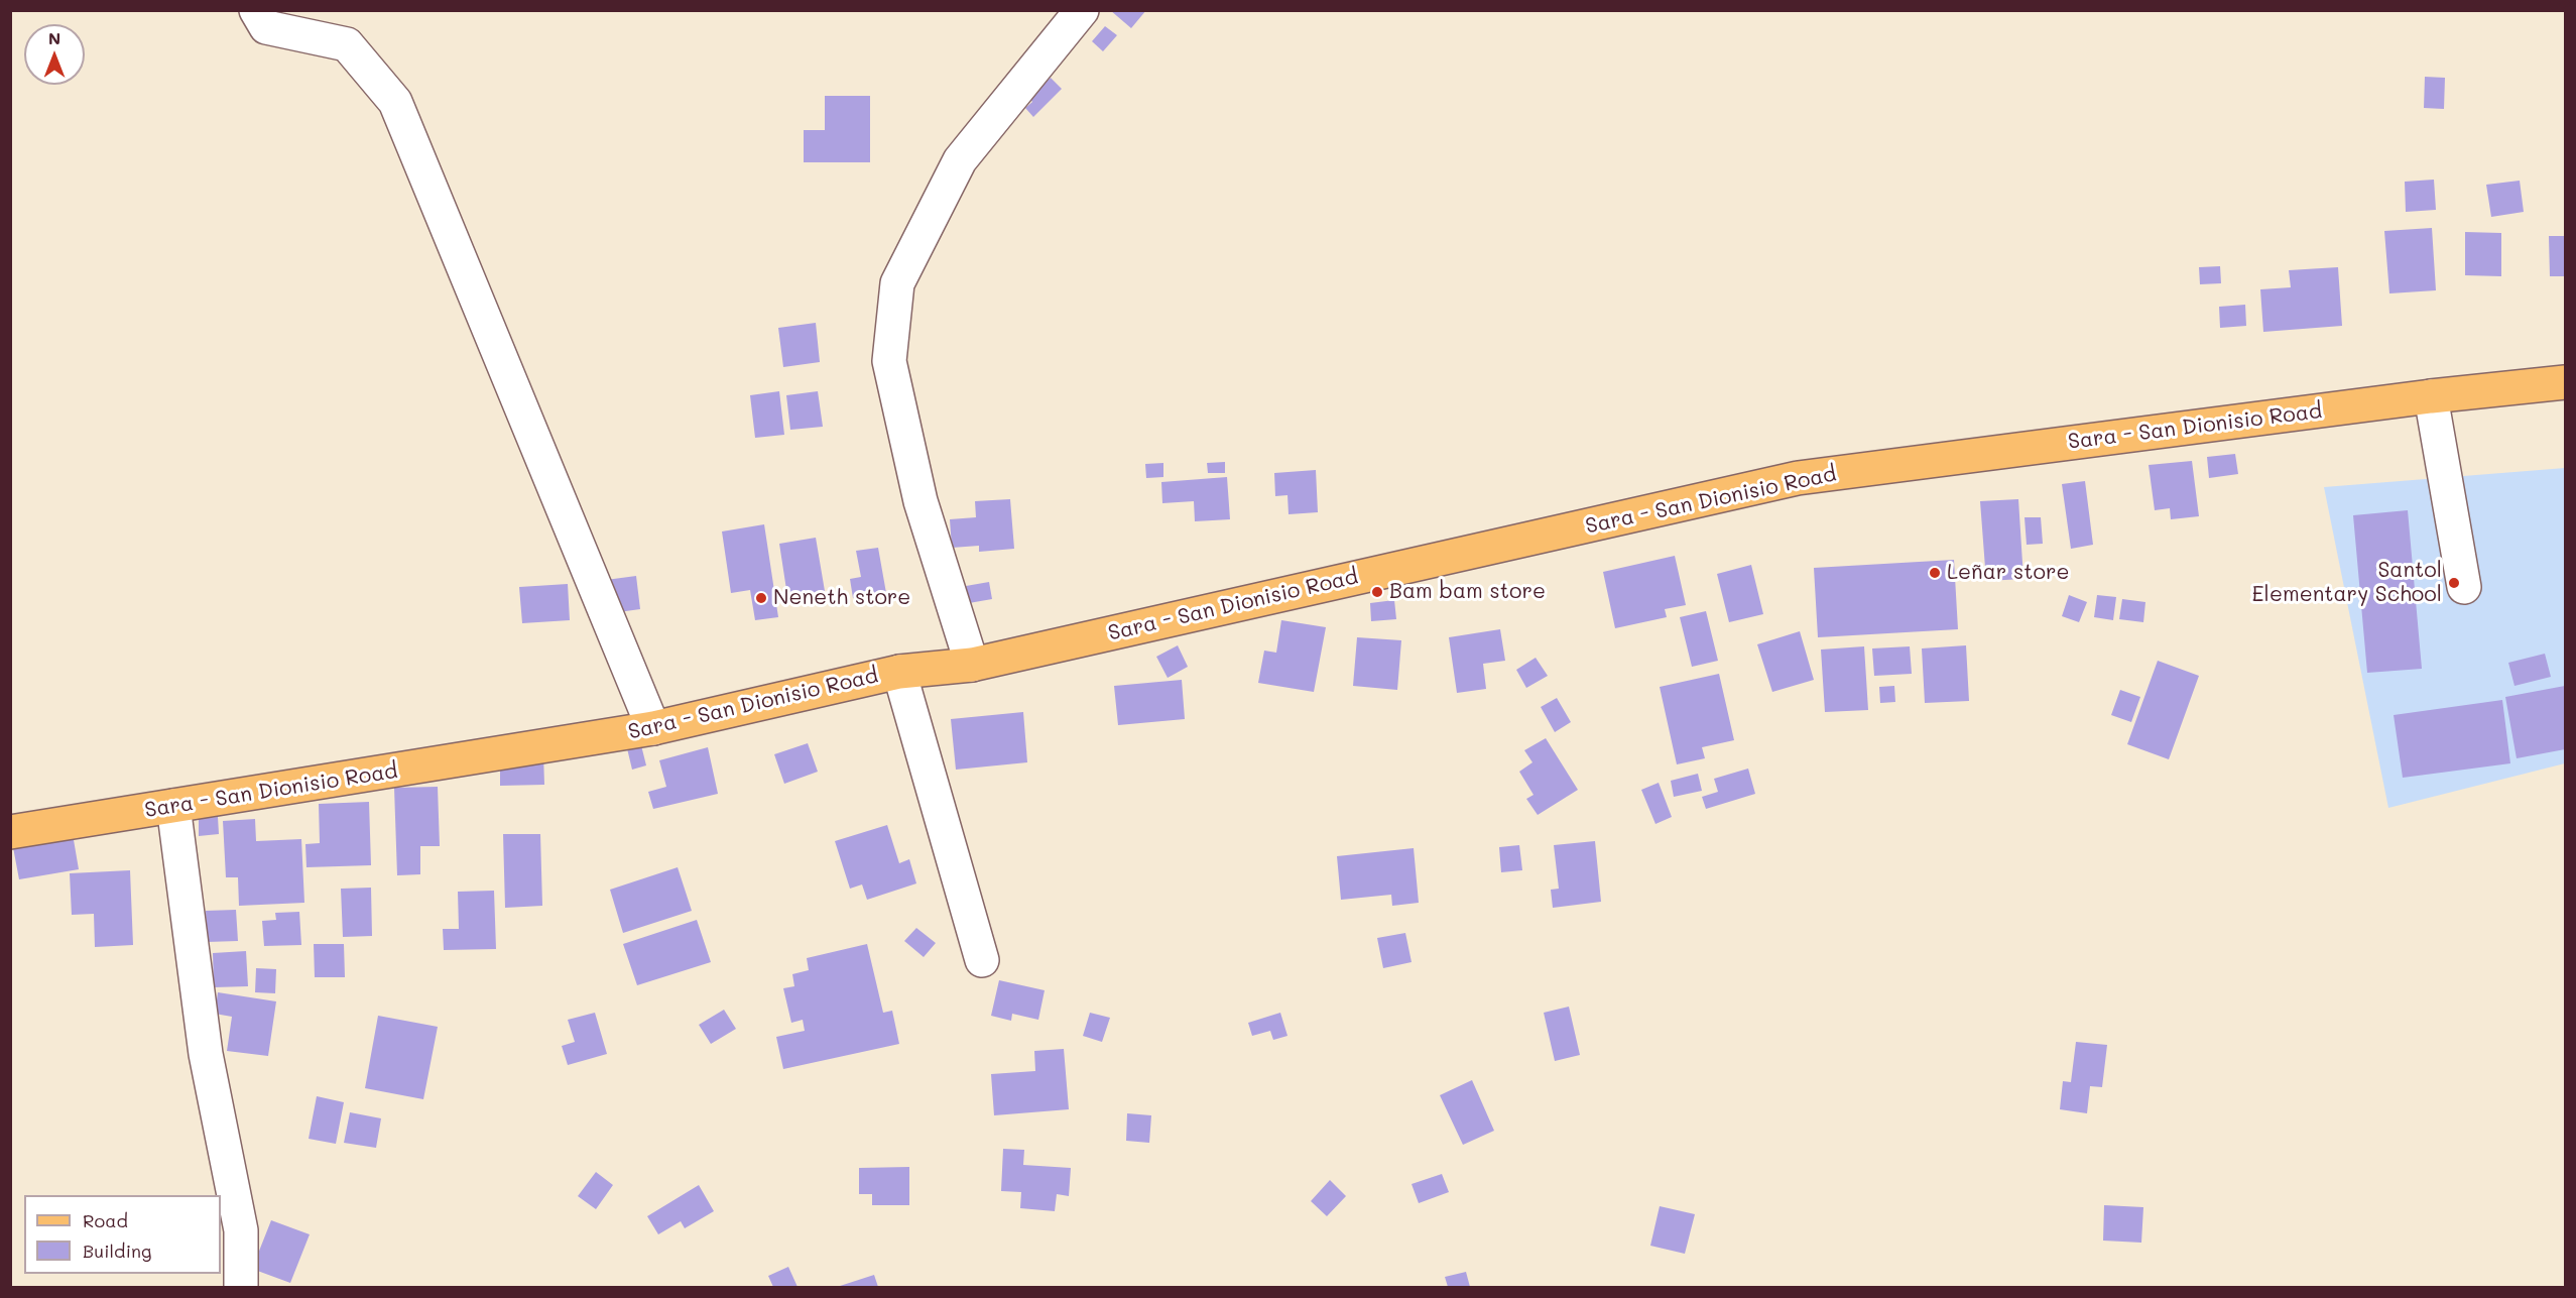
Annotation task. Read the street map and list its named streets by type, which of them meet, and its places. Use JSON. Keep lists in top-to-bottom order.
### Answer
{
  "streets": {
    "main road": ["Sara - San Dionisio Road"]
  },
  "places": [
    "Leñar store",
    "Santol Elementary School",
    "Bam bam store",
    "Neneth store"
  ],
  "legend": ["Road", "Building"],
  "north": "top"
}
